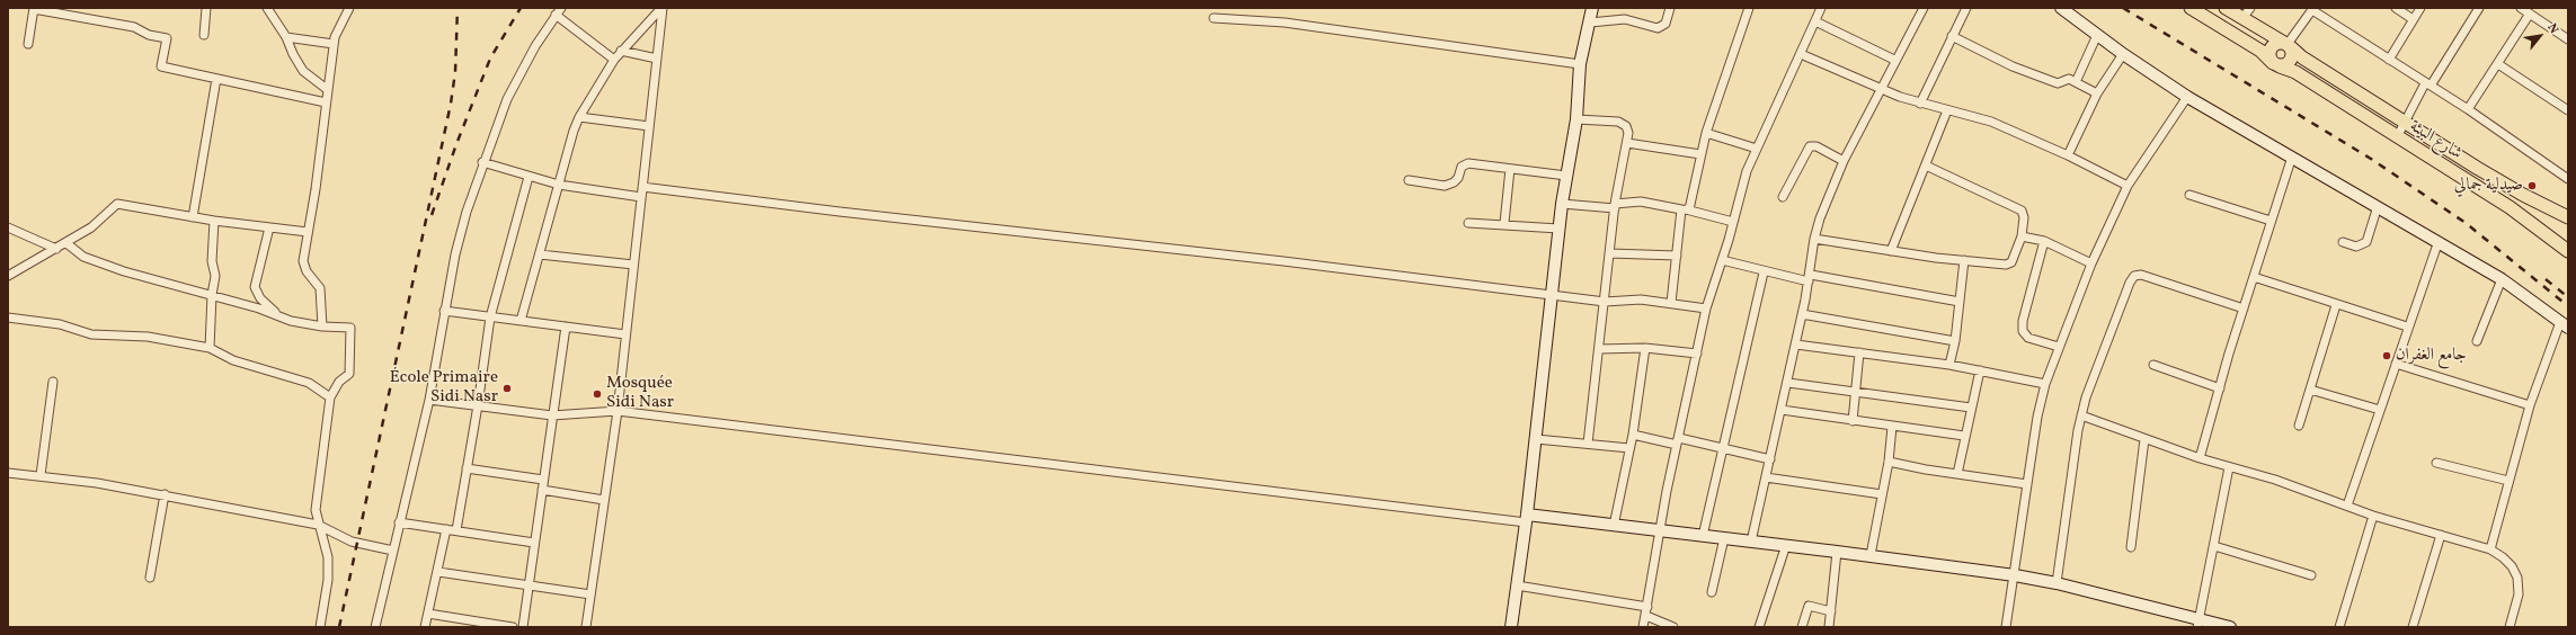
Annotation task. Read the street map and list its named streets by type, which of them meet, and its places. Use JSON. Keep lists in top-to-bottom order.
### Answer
{
  "streets": {
    "main road": ["شارع البيئة"]
  },
  "places": [
    "صيدلية جمالي",
    "جامع الغفران",
    "École Primaire Sidi Nasr",
    "Mosquée Sidi Nasr"
  ],
  "north": "top right"
}
